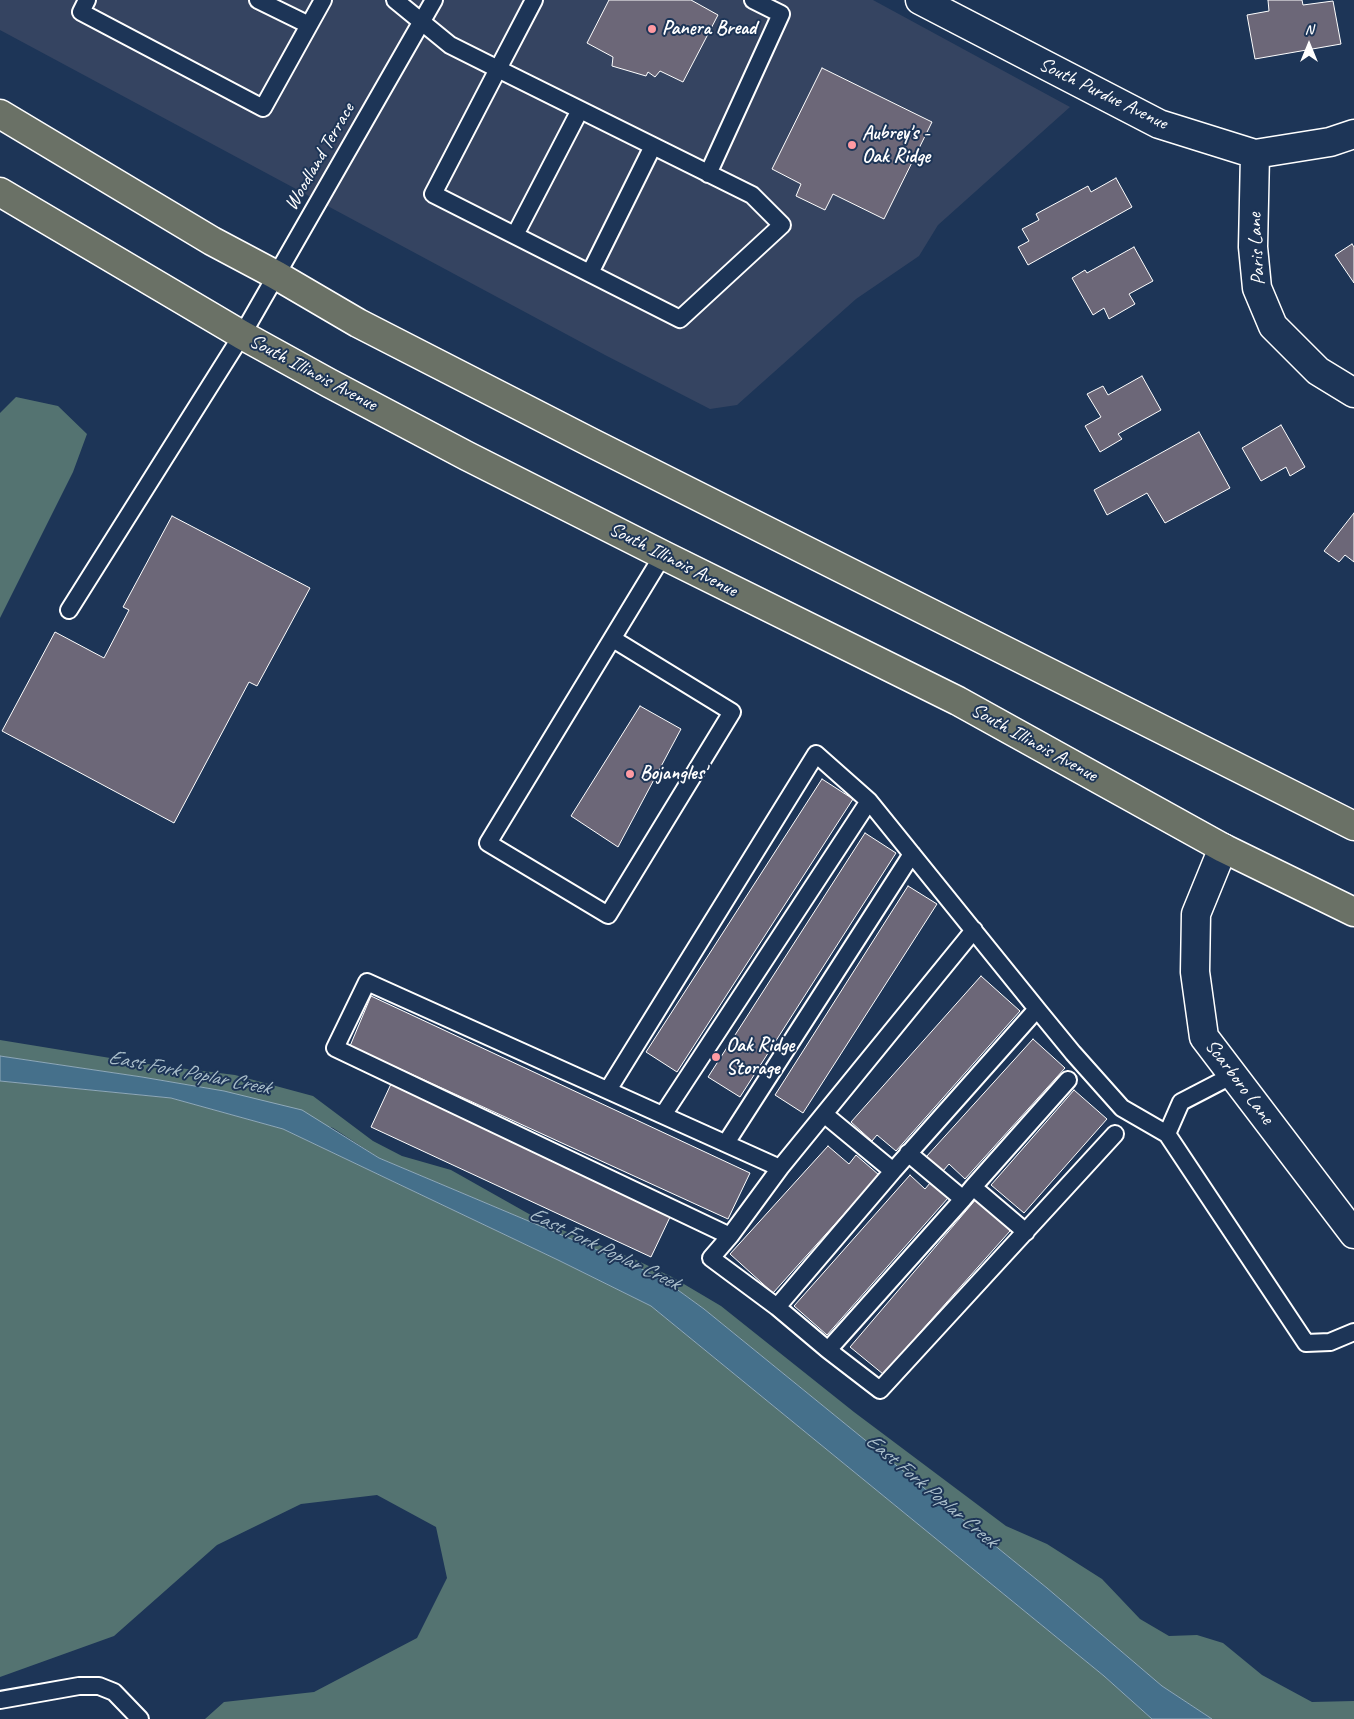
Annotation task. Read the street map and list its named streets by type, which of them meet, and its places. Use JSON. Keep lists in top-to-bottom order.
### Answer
{
  "streets": {
    "highway": ["South Illinois Avenue"],
    "street": ["South Purdue Avenue", "Paris Lane", "Scarboro Lane"],
    "lane": ["Woodland Terrace"]
  },
  "crossings": [
    ["South Purdue Avenue", "Paris Lane"],
    ["Woodland Terrace", "South Illinois Avenue"],
    ["South Illinois Avenue", "Scarboro Lane"]
  ],
  "water": ["East Fork Poplar Creek"],
  "places": [
    "Panera Bread",
    "Aubrey's - Oak Ridge",
    "Bojangles'",
    "Oak Ridge Storage"
  ],
  "north": "top"
}
